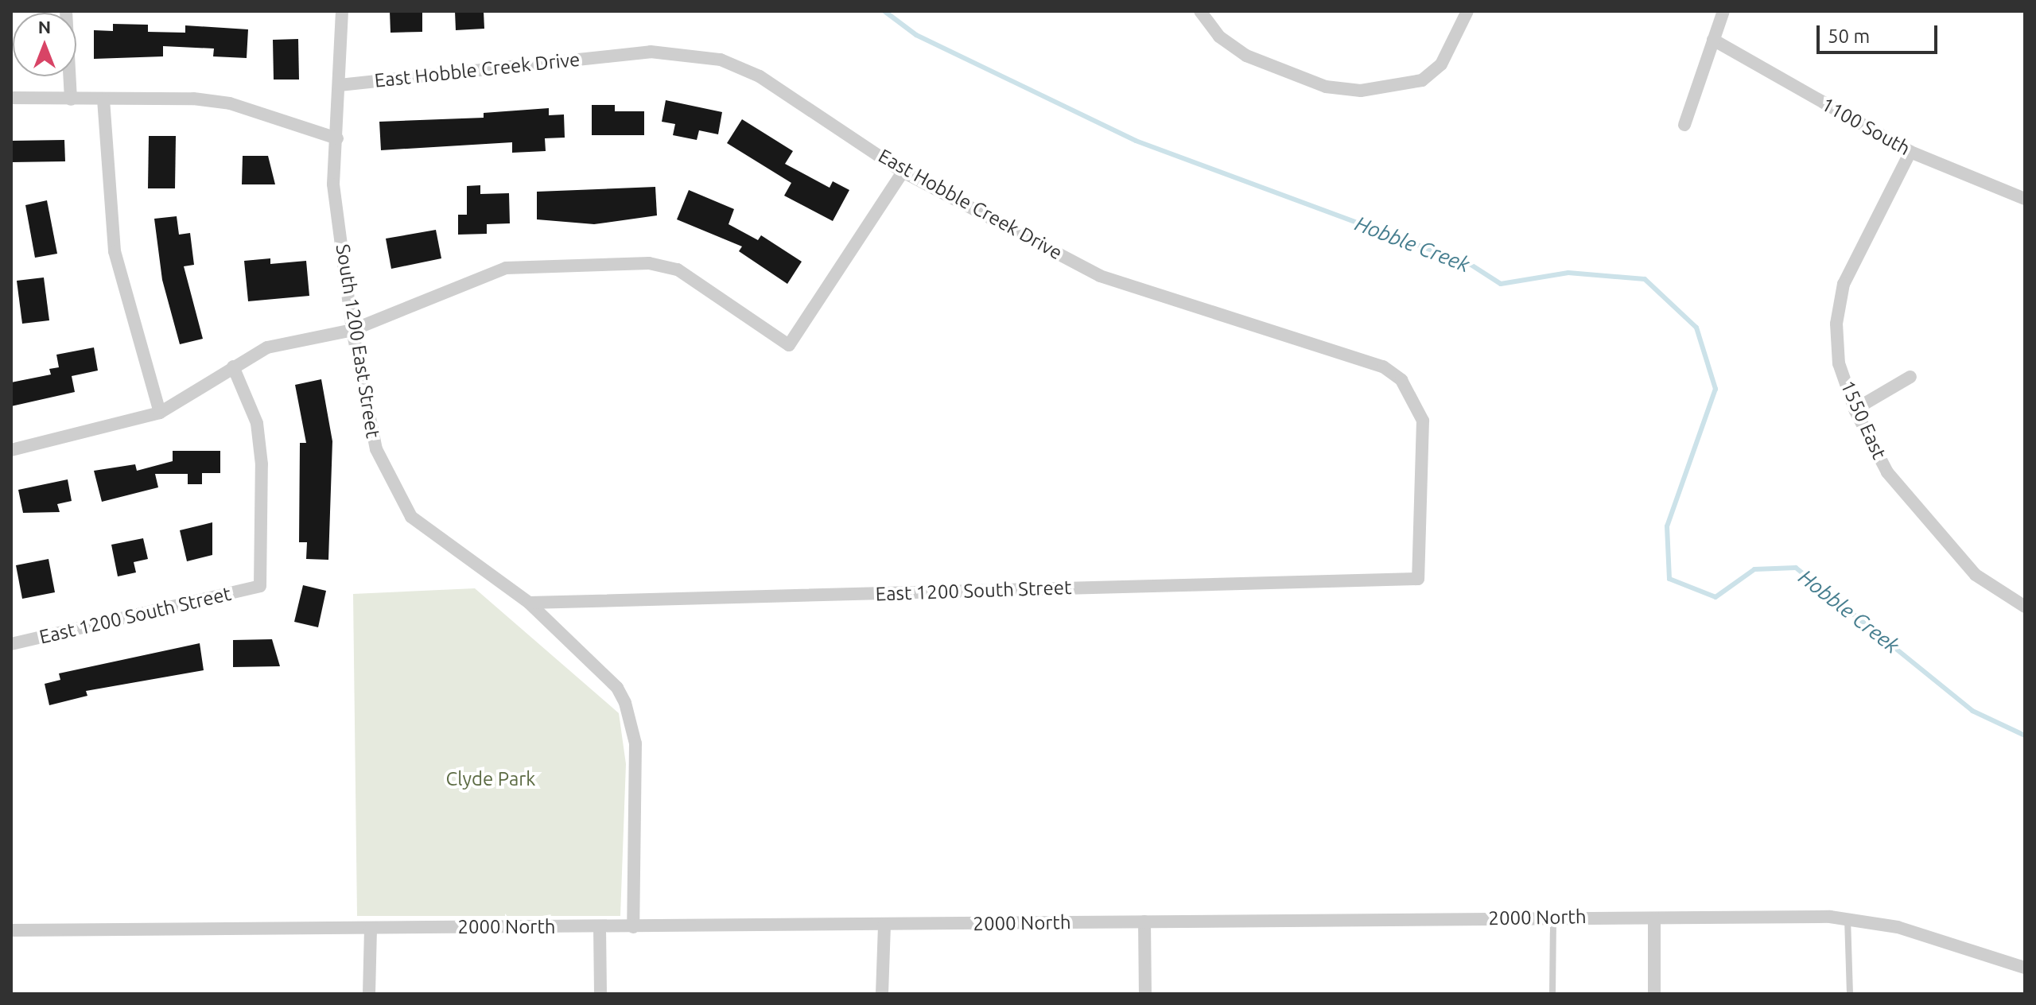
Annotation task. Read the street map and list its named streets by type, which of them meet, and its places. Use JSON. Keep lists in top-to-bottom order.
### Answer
{
  "streets": {
    "street": [
      "East Hobble Creek Drive",
      "1100 South",
      "South 1200 East Street",
      "1550 East",
      "East 1200 South Street",
      "2000 North"
    ]
  },
  "crossings": [
    ["East Hobble Creek Drive", "South 1200 East Street"],
    ["East Hobble Creek Drive", "East 1200 South Street"],
    ["1100 South", "1550 East"],
    ["South 1200 East Street", "East 1200 South Street"],
    ["South 1200 East Street", "2000 North"]
  ],
  "water": ["Hobble Creek"],
  "parks": ["Clyde Park"],
  "scale_bar": "50 m",
  "north": "top"
}
